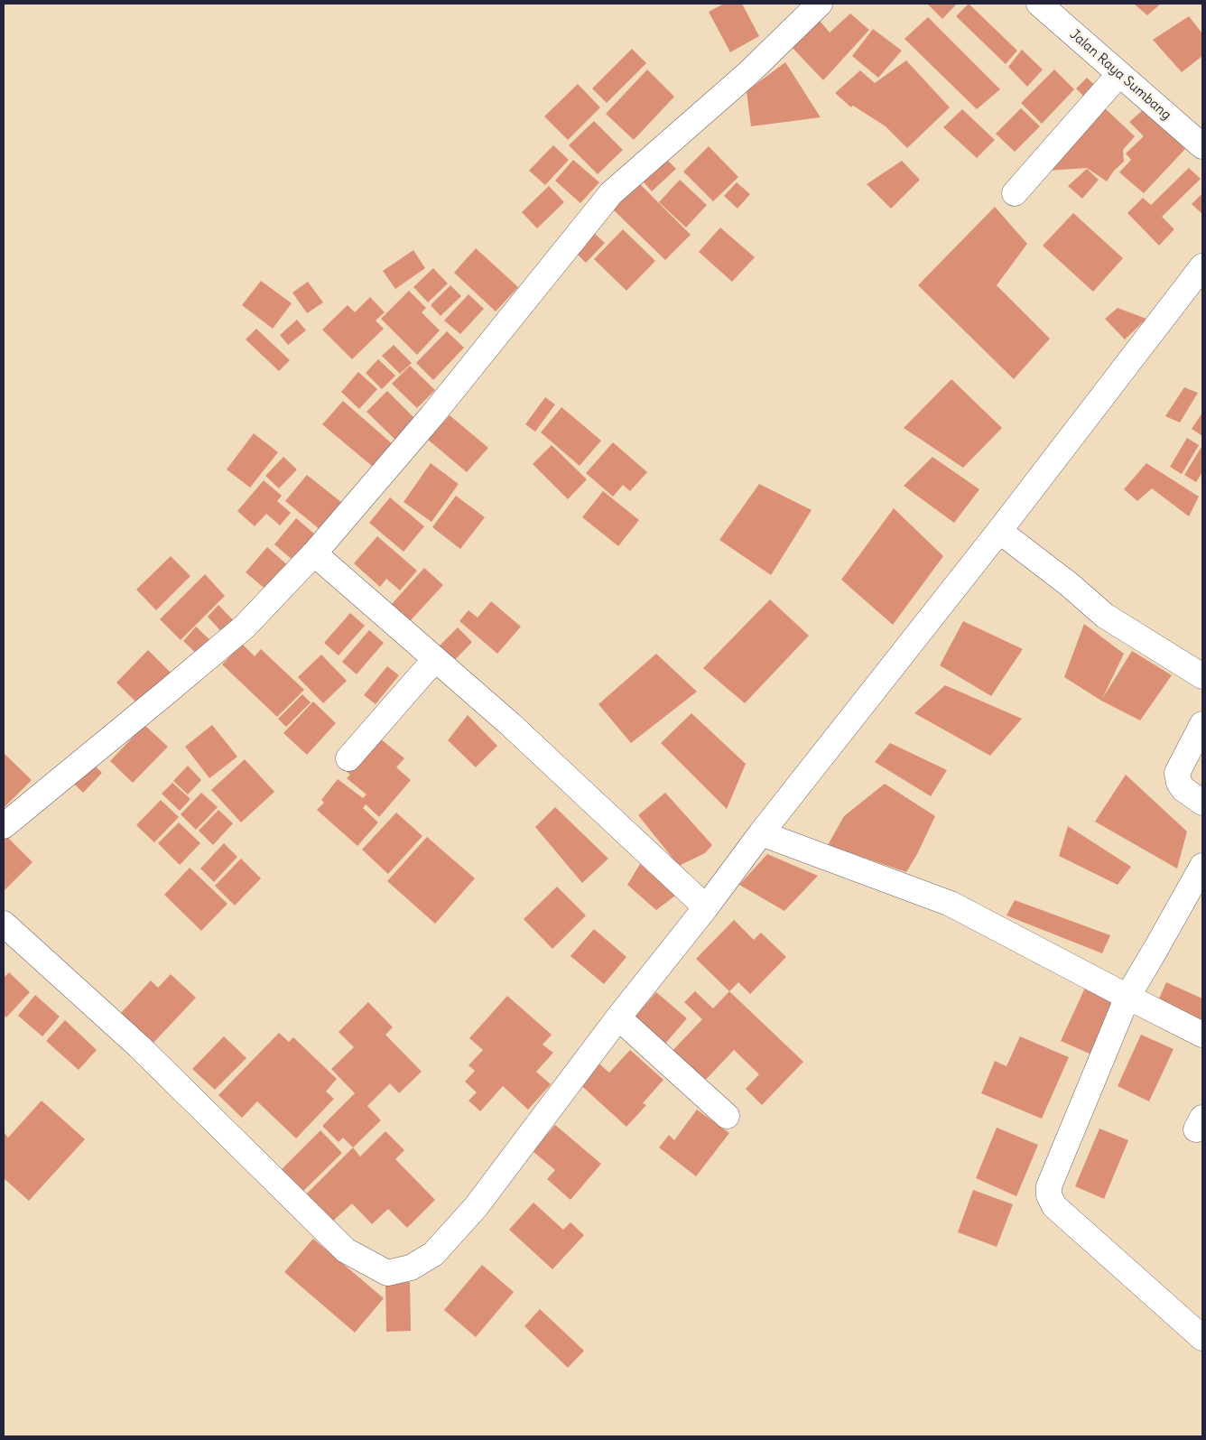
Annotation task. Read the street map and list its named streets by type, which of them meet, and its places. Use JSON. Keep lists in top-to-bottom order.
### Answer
{
  "streets": {
    "street": ["Jalan Raya Sumbang"]
  }
}
